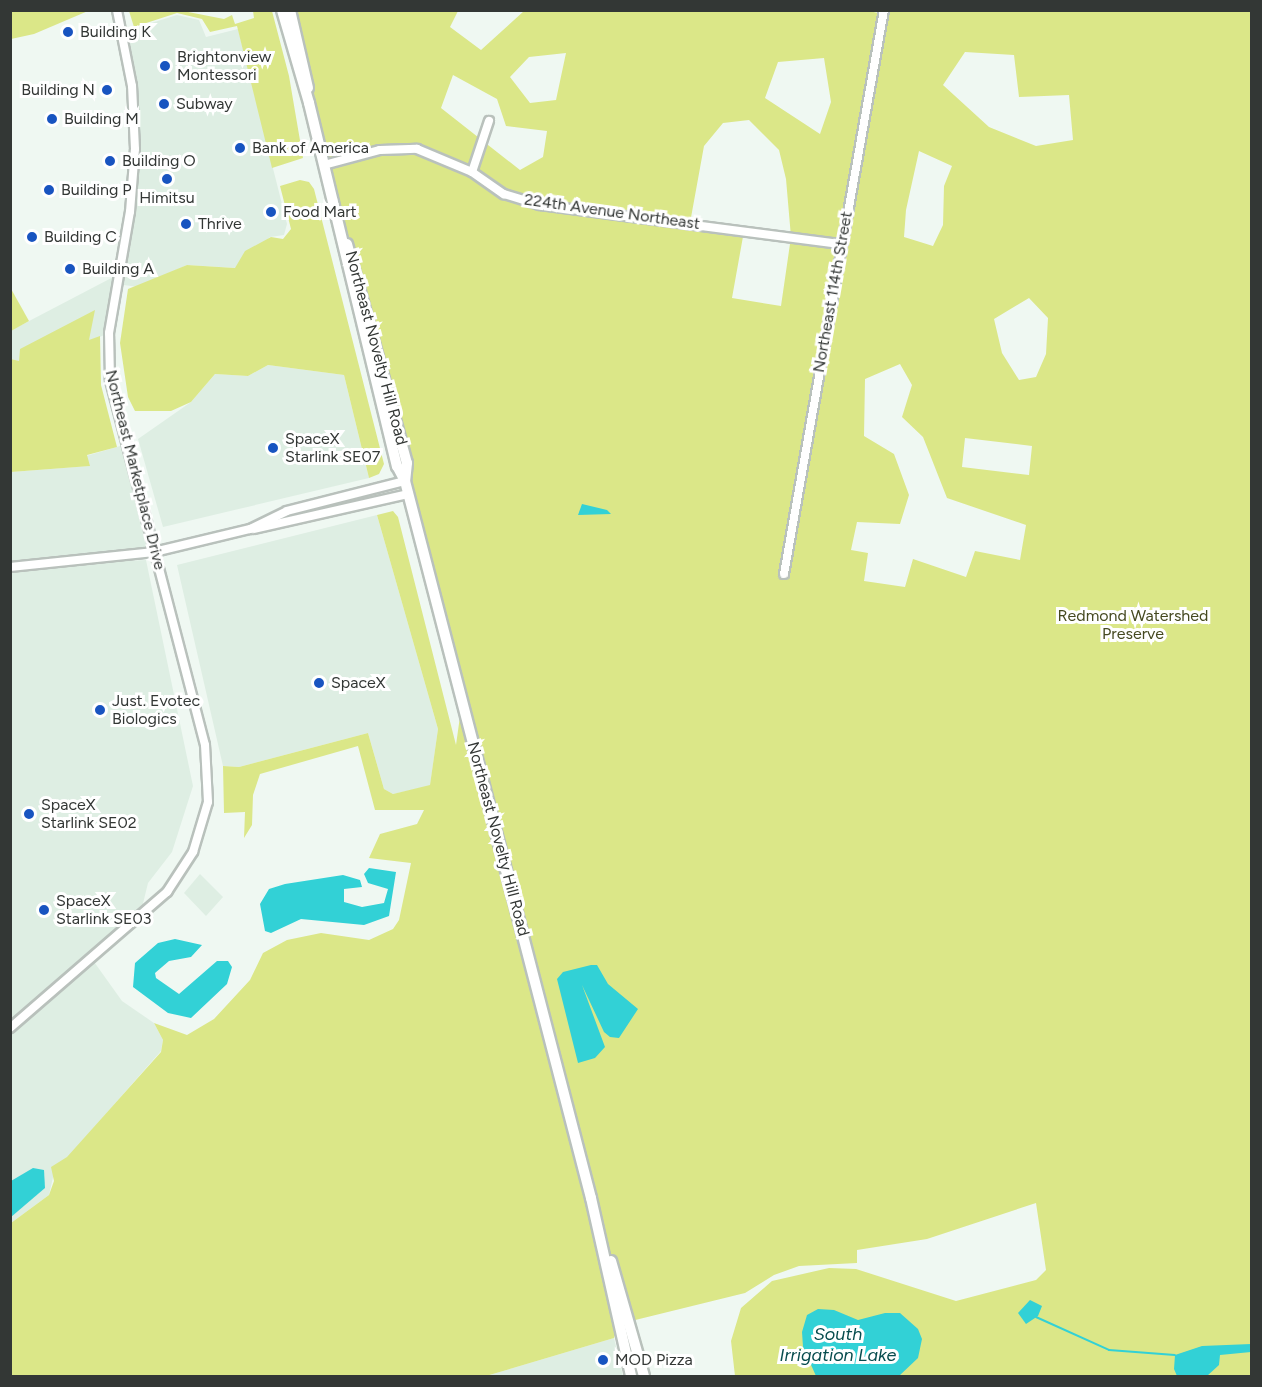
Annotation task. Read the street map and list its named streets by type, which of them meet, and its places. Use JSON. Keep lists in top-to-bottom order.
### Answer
{
  "streets": {
    "main road": ["Northeast Novelty Hill Road"],
    "street": ["224th Avenue Northeast", "Northeast 114th Street", "Northeast Marketplace Drive"]
  },
  "crossings": [
    ["224th Avenue Northeast", "Northeast 114th Street"],
    ["224th Avenue Northeast", "Northeast Novelty Hill Road"]
  ],
  "water": ["South Irrigation Lake"],
  "parks": ["Redmond Watershed Preserve"],
  "places": [
    "Building K",
    "Brightonview Montessori",
    "Building N",
    "Subway",
    "Building M",
    "Bank of America",
    "Building O",
    "Himitsu",
    "Building P",
    "Food Mart",
    "Thrive",
    "Building C",
    "Building A",
    "SpaceX Starlink SE07",
    "SpaceX",
    "Just. Evotec Biologics",
    "SpaceX Starlink SE02",
    "SpaceX Starlink SE03",
    "MOD Pizza"
  ]
}
